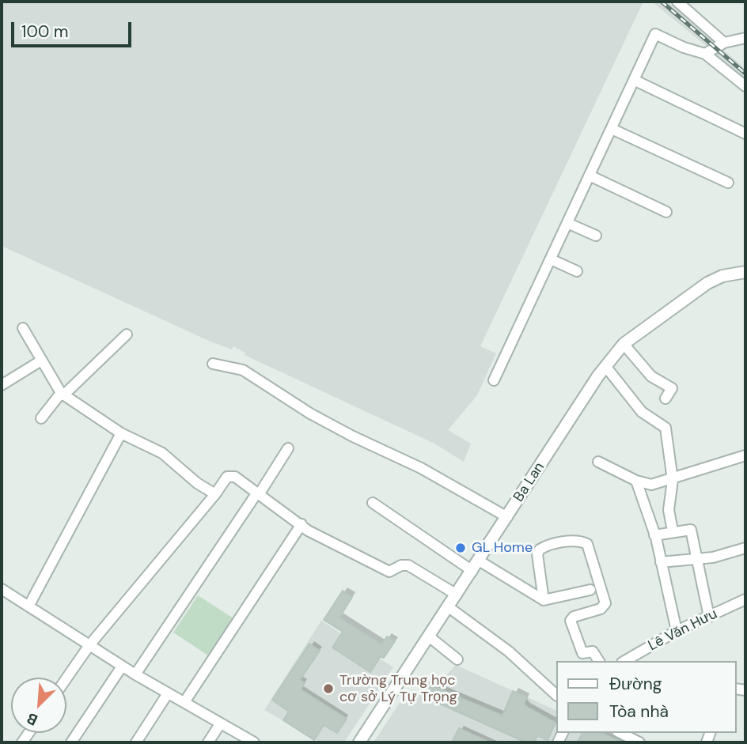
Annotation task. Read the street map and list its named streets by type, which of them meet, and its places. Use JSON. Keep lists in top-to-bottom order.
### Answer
{
  "streets": {
    "street": ["Ba Lan", "Lê Văn Hưu"]
  },
  "places": ["GL Home", "Trường Trung học cơ sở Lý Tự Trọng"],
  "legend": ["Đường", "Tòa nhà"],
  "scale_bar": "100 m",
  "north": "bottom left"
}
